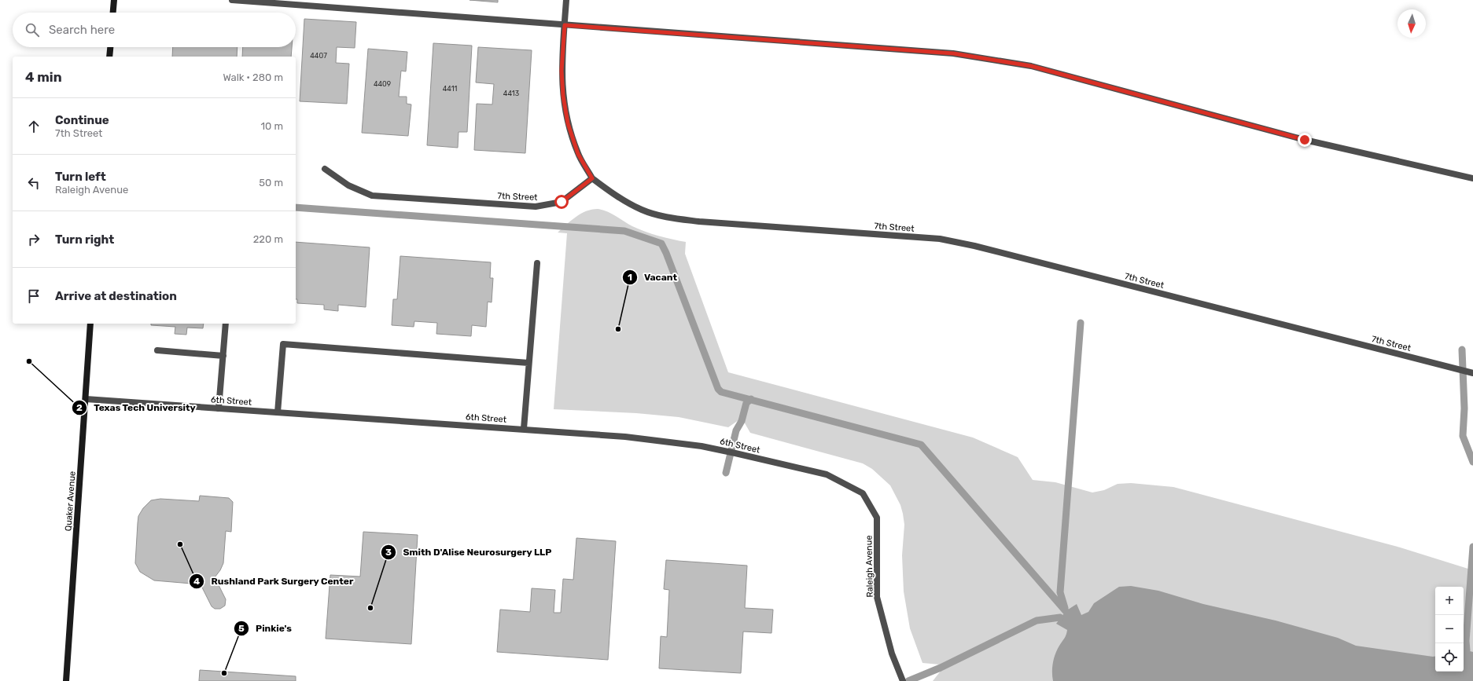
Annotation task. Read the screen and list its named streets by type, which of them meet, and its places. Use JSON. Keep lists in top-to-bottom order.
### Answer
{
  "streets": {
    "main road": ["Quaker Avenue"],
    "street": ["7th Street", "6th Street", "Raleigh Avenue"]
  },
  "crossings": [
    ["6th Street", "Quaker Avenue"],
    ["6th Street", "Raleigh Avenue"]
  ],
  "places": [
    "Vacant",
    "Texas Tech University",
    "Rushland Park Surgery Center",
    "Smith D'Alise Neurosurgery LLP",
    "Pinkie's"
  ],
  "house_numbers": [
    "4407",
    "4409",
    "4411",
    "4413"
  ],
  "north": "bottom",
  "page": {
    "search": "Search here",
    "heading": ["4 min", "Walk · 280 m"],
    "list": [
      ["Continue", "7th Street", "10 m"],
      ["Turn left", "Raleigh Avenue", "50 m"],
      ["Turn right", "220 m"],
      "Arrive at destination"
    ],
    "map_buttons": ["+", "−"]
  }
}
